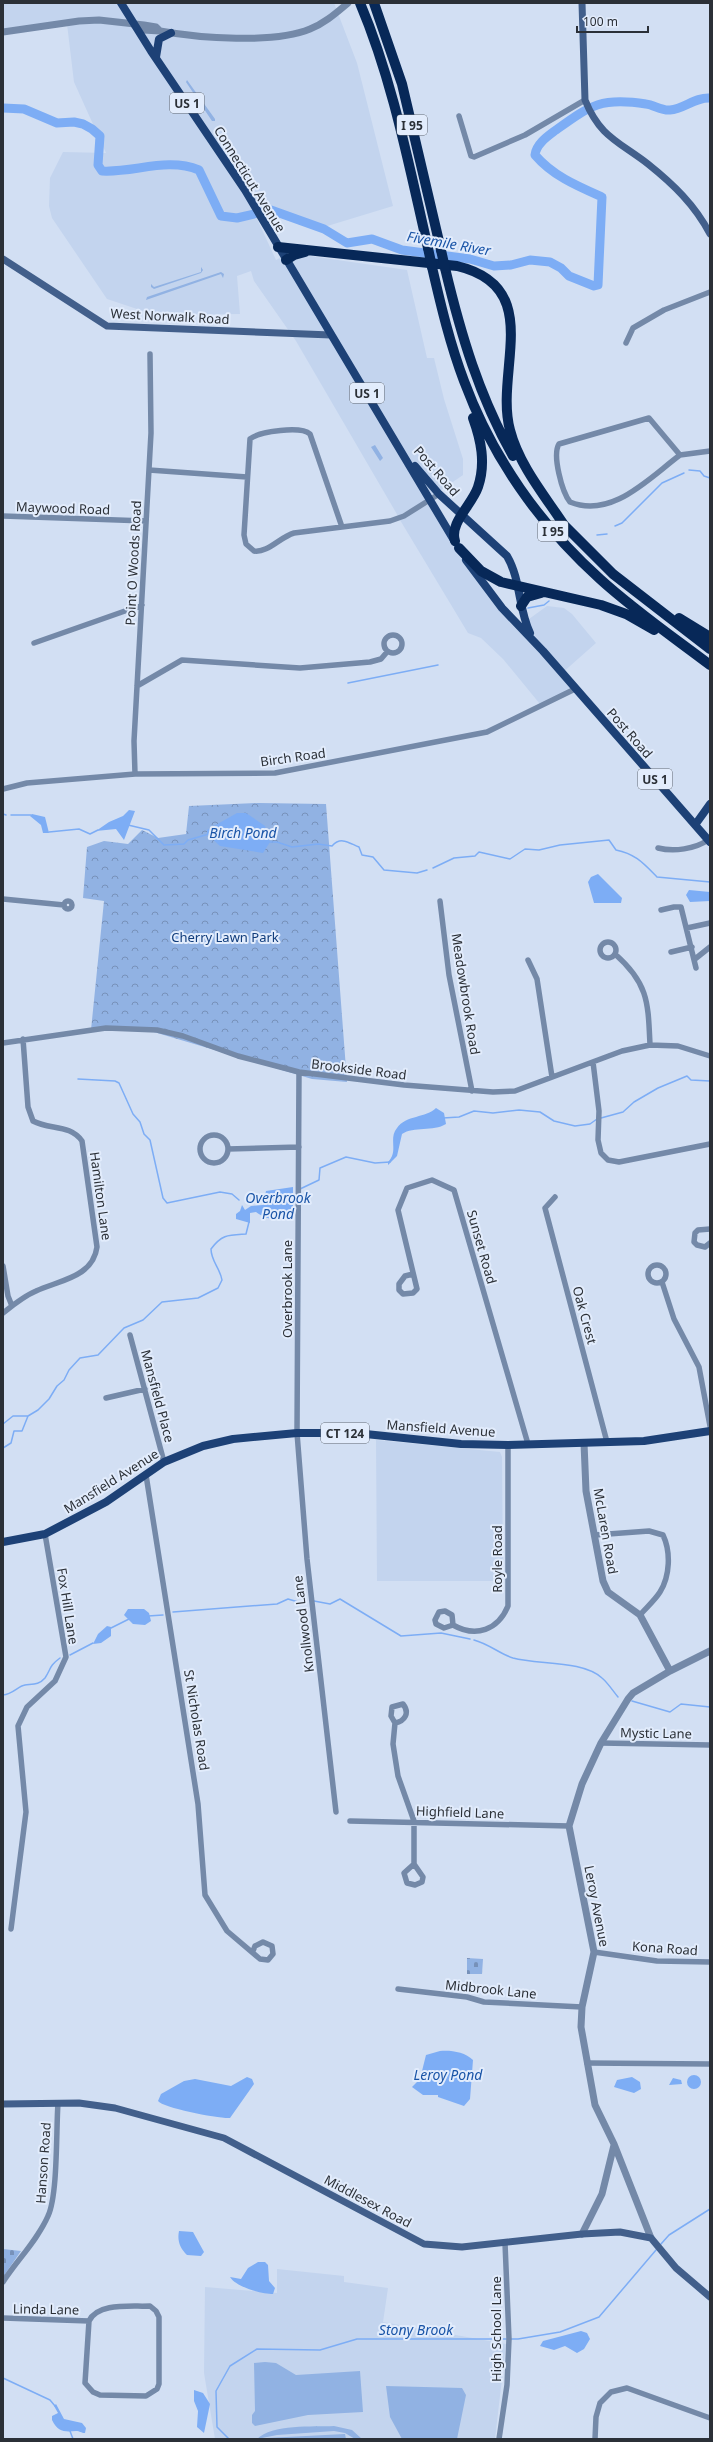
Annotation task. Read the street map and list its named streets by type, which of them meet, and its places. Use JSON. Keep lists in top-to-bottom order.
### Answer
{
  "streets": {
    "highway": ["I 95"],
    "main road": [
      "US 1",
      "Connecticut Avenue",
      "West Norwalk Road",
      "Post Road",
      "Mansfield Avenue",
      "CT 124",
      "Middlesex Road"
    ],
    "street": [
      "Maywood Road",
      "Point O Woods Road",
      "Birch Road",
      "Meadowbrook Road",
      "Brookside Road",
      "Hamilton Lane",
      "Sunset Road",
      "Overbrook Lane",
      "Oak Crest",
      "Mansfield Place",
      "McLaren Road",
      "Royle Road",
      "Fox Hill Lane",
      "Knollwood Lane",
      "St Nicholas Road",
      "Mystic Lane",
      "Highfield Lane",
      "Leroy Avenue",
      "Kona Road",
      "Midbrook Lane",
      "Hanson Road",
      "Linda Lane",
      "High School Lane"
    ]
  },
  "crossings": [
    ["Connecticut Avenue", "Post Road"],
    ["West Norwalk Road", "Post Road"],
    ["Post Road", "Birch Road"],
    ["Maywood Road", "Point O Woods Road"],
    ["Point O Woods Road", "Birch Road"],
    ["Meadowbrook Road", "Brookside Road"],
    ["Brookside Road", "Hamilton Lane"],
    ["Brookside Road", "Overbrook Lane"],
    ["Sunset Road", "Mansfield Avenue"],
    ["Overbrook Lane", "Mansfield Avenue"],
    ["Overbrook Lane", "Knollwood Lane"],
    ["Oak Crest", "Mansfield Avenue"],
    ["Mansfield Place", "Mansfield Avenue"],
    ["Mansfield Avenue", "McLaren Road"],
    ["Mansfield Avenue", "Royle Road"],
    ["Mansfield Avenue", "Fox Hill Lane"],
    ["Mansfield Avenue", "Knollwood Lane"],
    ["Mansfield Avenue", "St Nicholas Road"],
    ["McLaren Road", "Leroy Avenue"],
    ["Mystic Lane", "Leroy Avenue"],
    ["Highfield Lane", "Leroy Avenue"],
    ["Leroy Avenue", "Kona Road"],
    ["Leroy Avenue", "Midbrook Lane"],
    ["Leroy Avenue", "Middlesex Road"],
    ["Hanson Road", "Middlesex Road"],
    ["Middlesex Road", "High School Lane"]
  ],
  "water": [
    "Fivemile River",
    "Birch Pond",
    "Overbrook Pond",
    "Leroy Pond",
    "Stony Brook"
  ],
  "parks": ["Cherry Lawn Park"],
  "scale_bar": "100 m"
}
